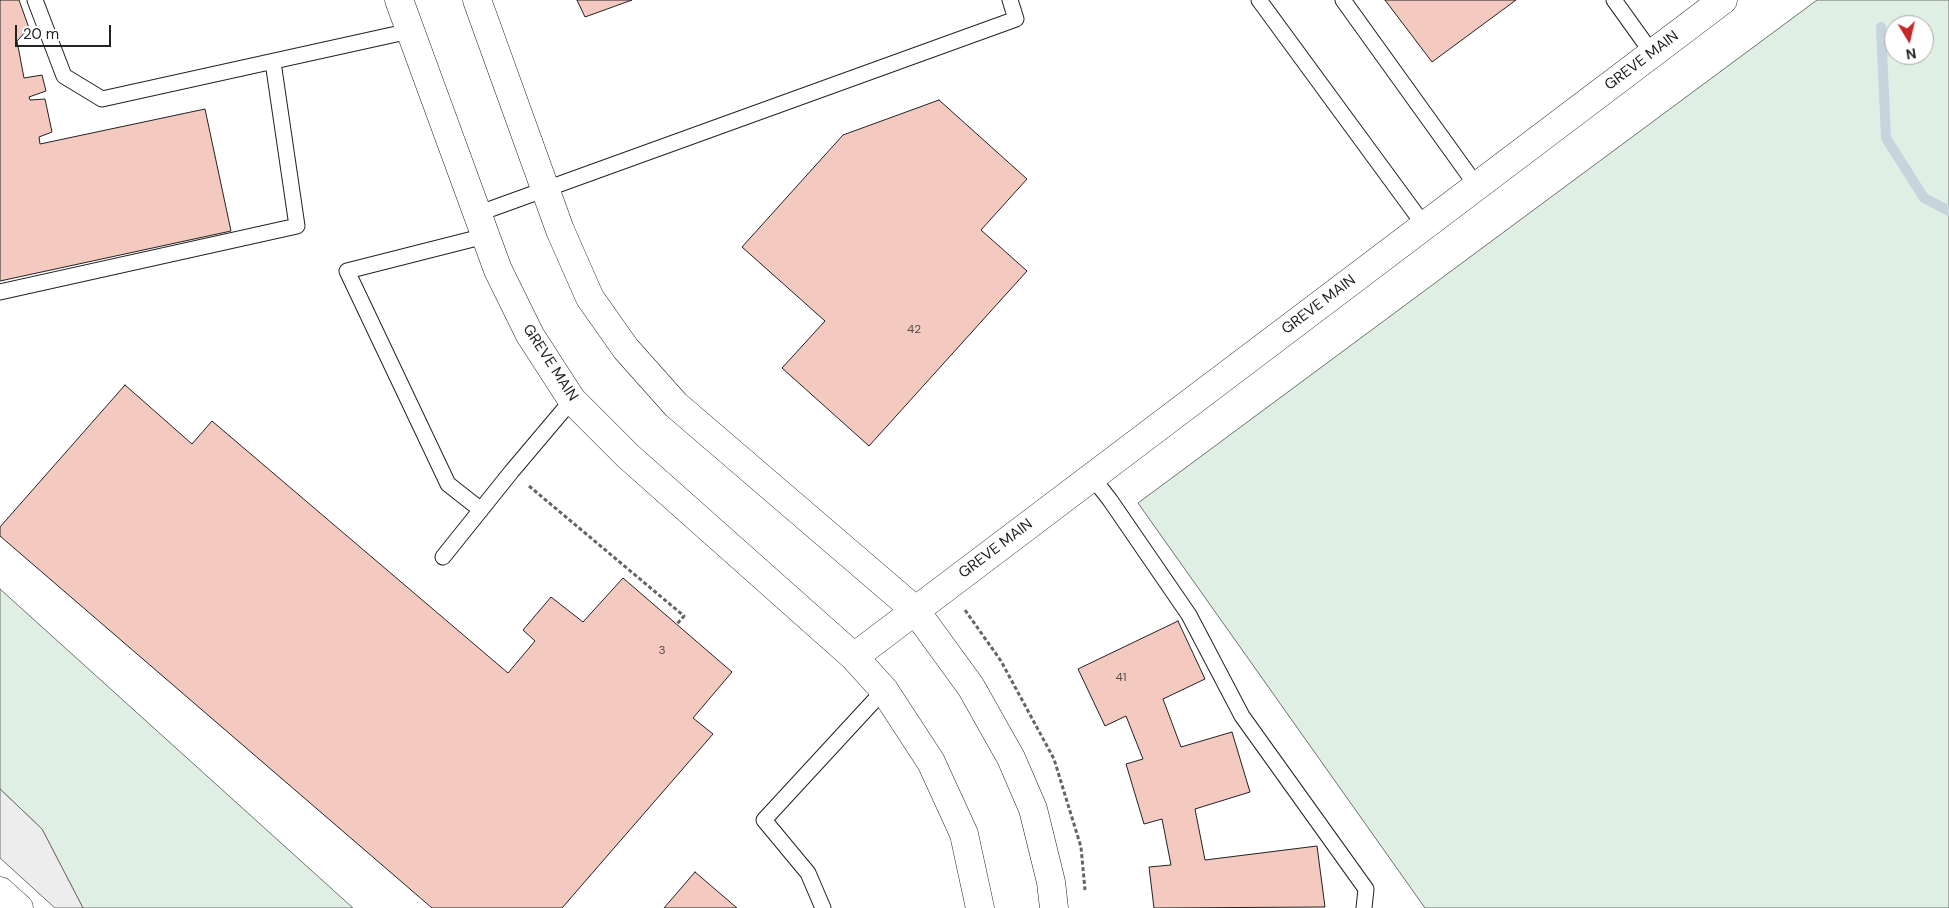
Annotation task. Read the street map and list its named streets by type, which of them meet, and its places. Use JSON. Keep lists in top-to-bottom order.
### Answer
{
  "streets": {
    "street": ["GREVE MAIN"]
  },
  "house_numbers": ["42", "3", "41"],
  "scale_bar": "20 m",
  "north": "bottom"
}
